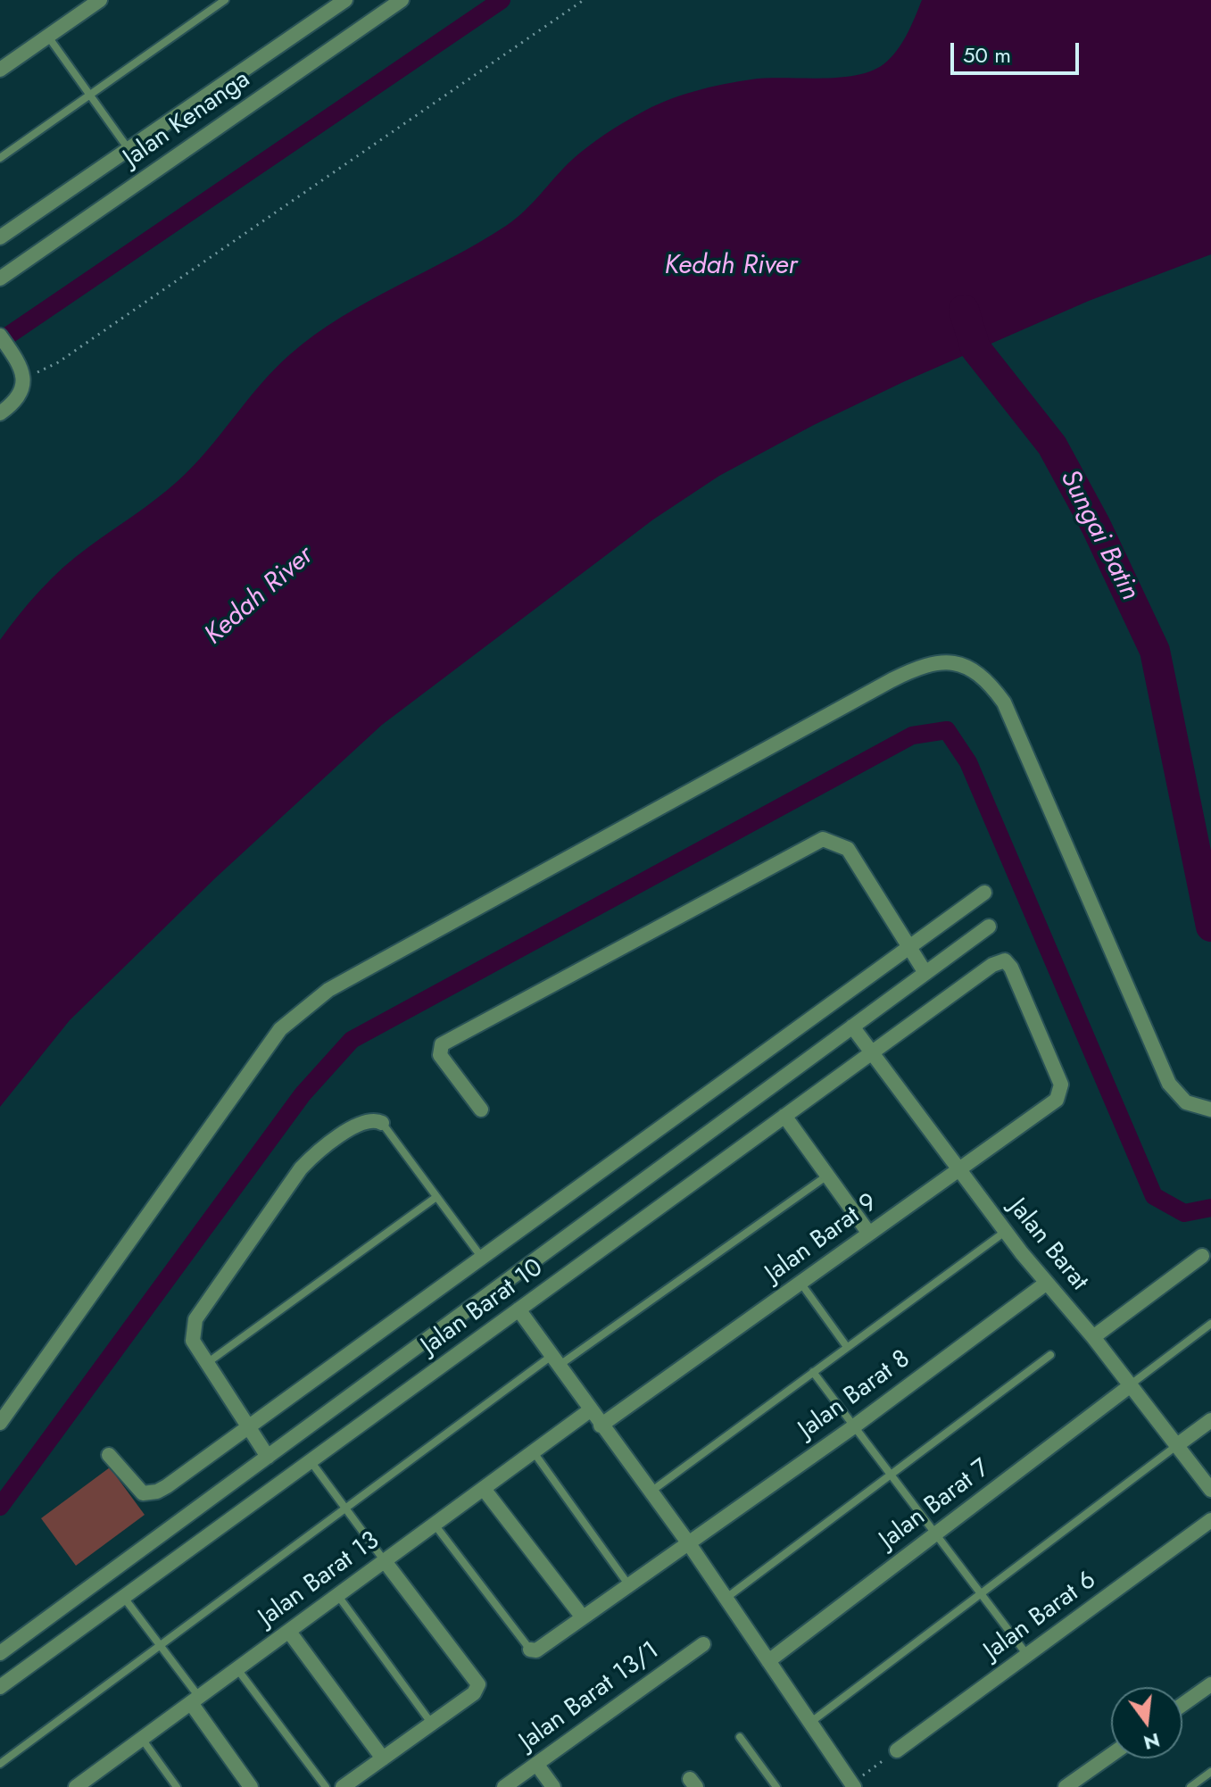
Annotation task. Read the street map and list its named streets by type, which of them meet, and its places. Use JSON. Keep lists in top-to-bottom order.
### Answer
{
  "streets": {
    "street": [
      "Jalan Kenanga",
      "Jalan Barat 9",
      "Jalan Barat",
      "Jalan Barat 10",
      "Jalan Barat 8",
      "Jalan Barat 7",
      "Jalan Barat 13",
      "Jalan Barat 6",
      "Jalan Barat 13/1"
    ]
  },
  "crossings": [
    ["Jalan Barat 9", "Jalan Barat"],
    ["Jalan Barat 9", "Jalan Barat 10"],
    ["Jalan Barat", "Jalan Barat 10"],
    ["Jalan Barat", "Jalan Barat 8"],
    ["Jalan Barat", "Jalan Barat 7"]
  ],
  "water": ["Kedah River", "Sungai Batin"],
  "scale_bar": "50 m",
  "north": "bottom"
}
